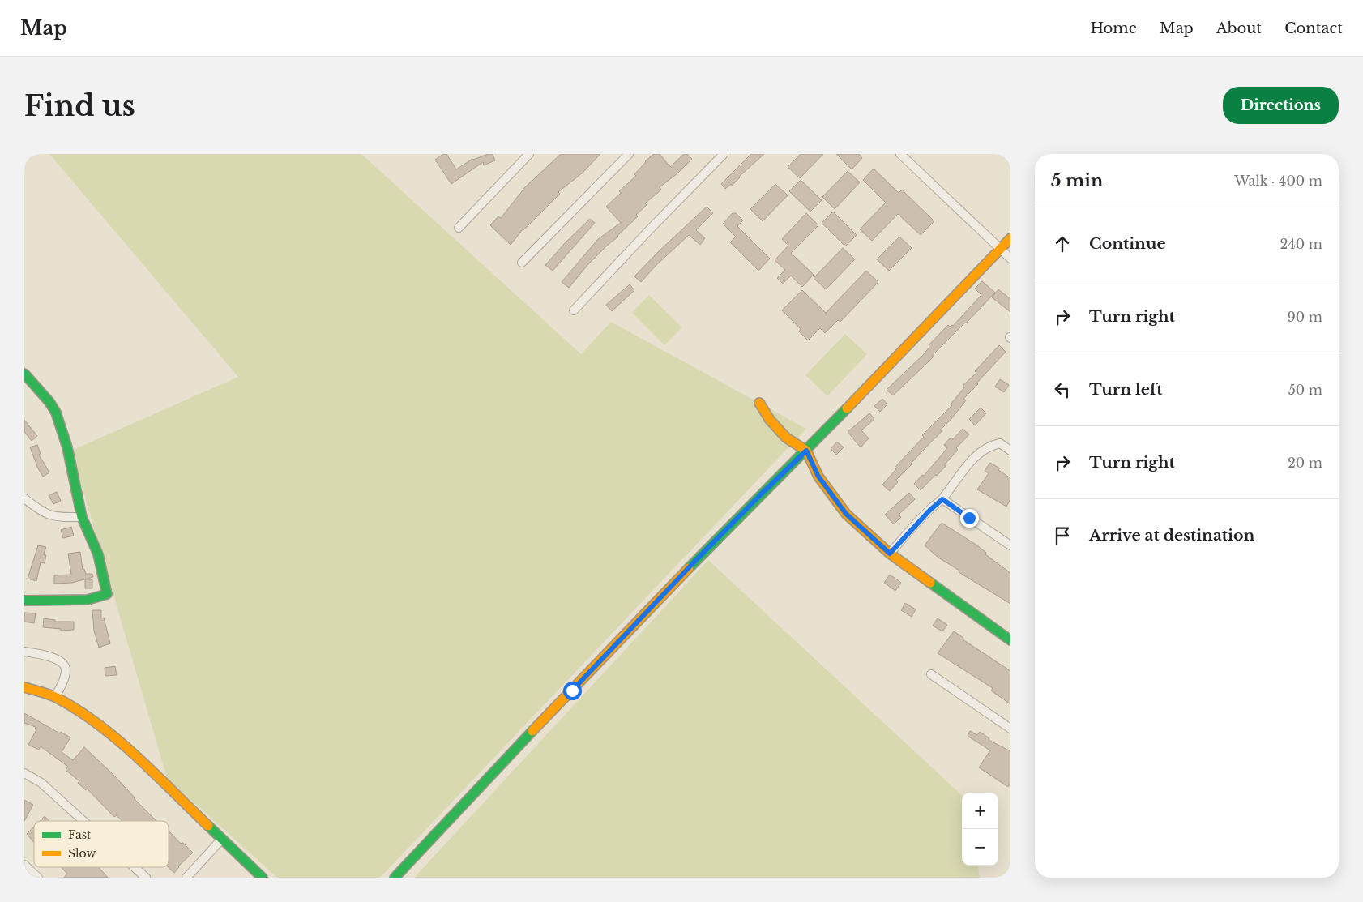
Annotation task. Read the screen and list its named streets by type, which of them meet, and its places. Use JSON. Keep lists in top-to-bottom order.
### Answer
{
  "legend": ["Fast", "Slow"],
  "page": {
    "header": "Map",
    "nav": [
      "Home",
      "Map",
      "About",
      "Contact"
    ],
    "buttons": "Directions",
    "title": "Find us",
    "heading": ["5 min", "Walk · 400 m"],
    "list": [
      ["Continue", "240 m"],
      ["Turn right", "90 m"],
      ["Turn left", "50 m"],
      ["Turn right", "20 m"],
      "Arrive at destination"
    ],
    "map_buttons": ["+", "−"]
  }
}
